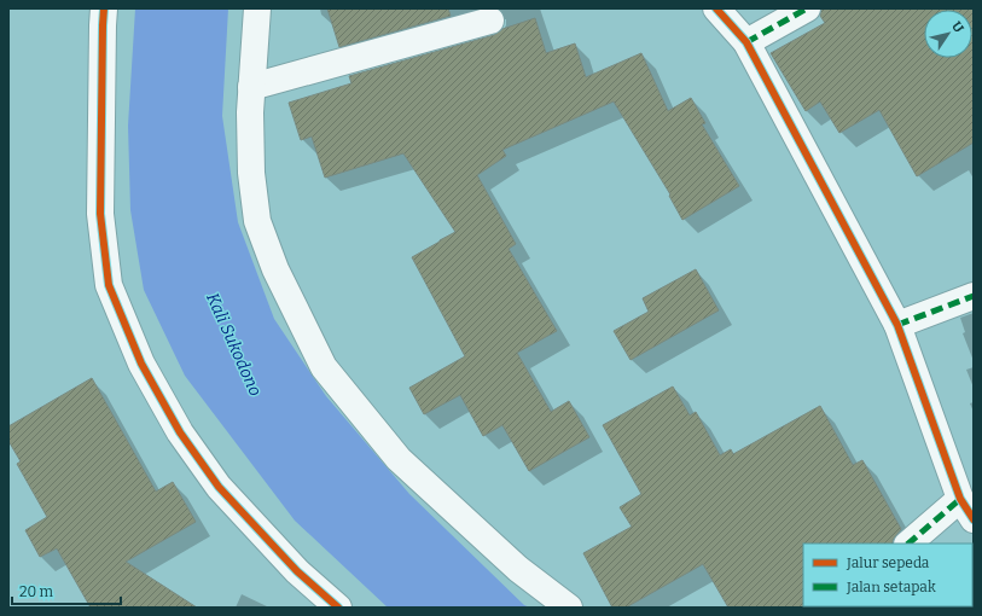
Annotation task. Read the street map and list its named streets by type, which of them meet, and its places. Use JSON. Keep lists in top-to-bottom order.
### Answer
{
  "water": ["Kali Sukodono"],
  "legend": ["Jalur sepeda", "Jalan setapak"],
  "scale_bar": "20 m",
  "north": "top right"
}
